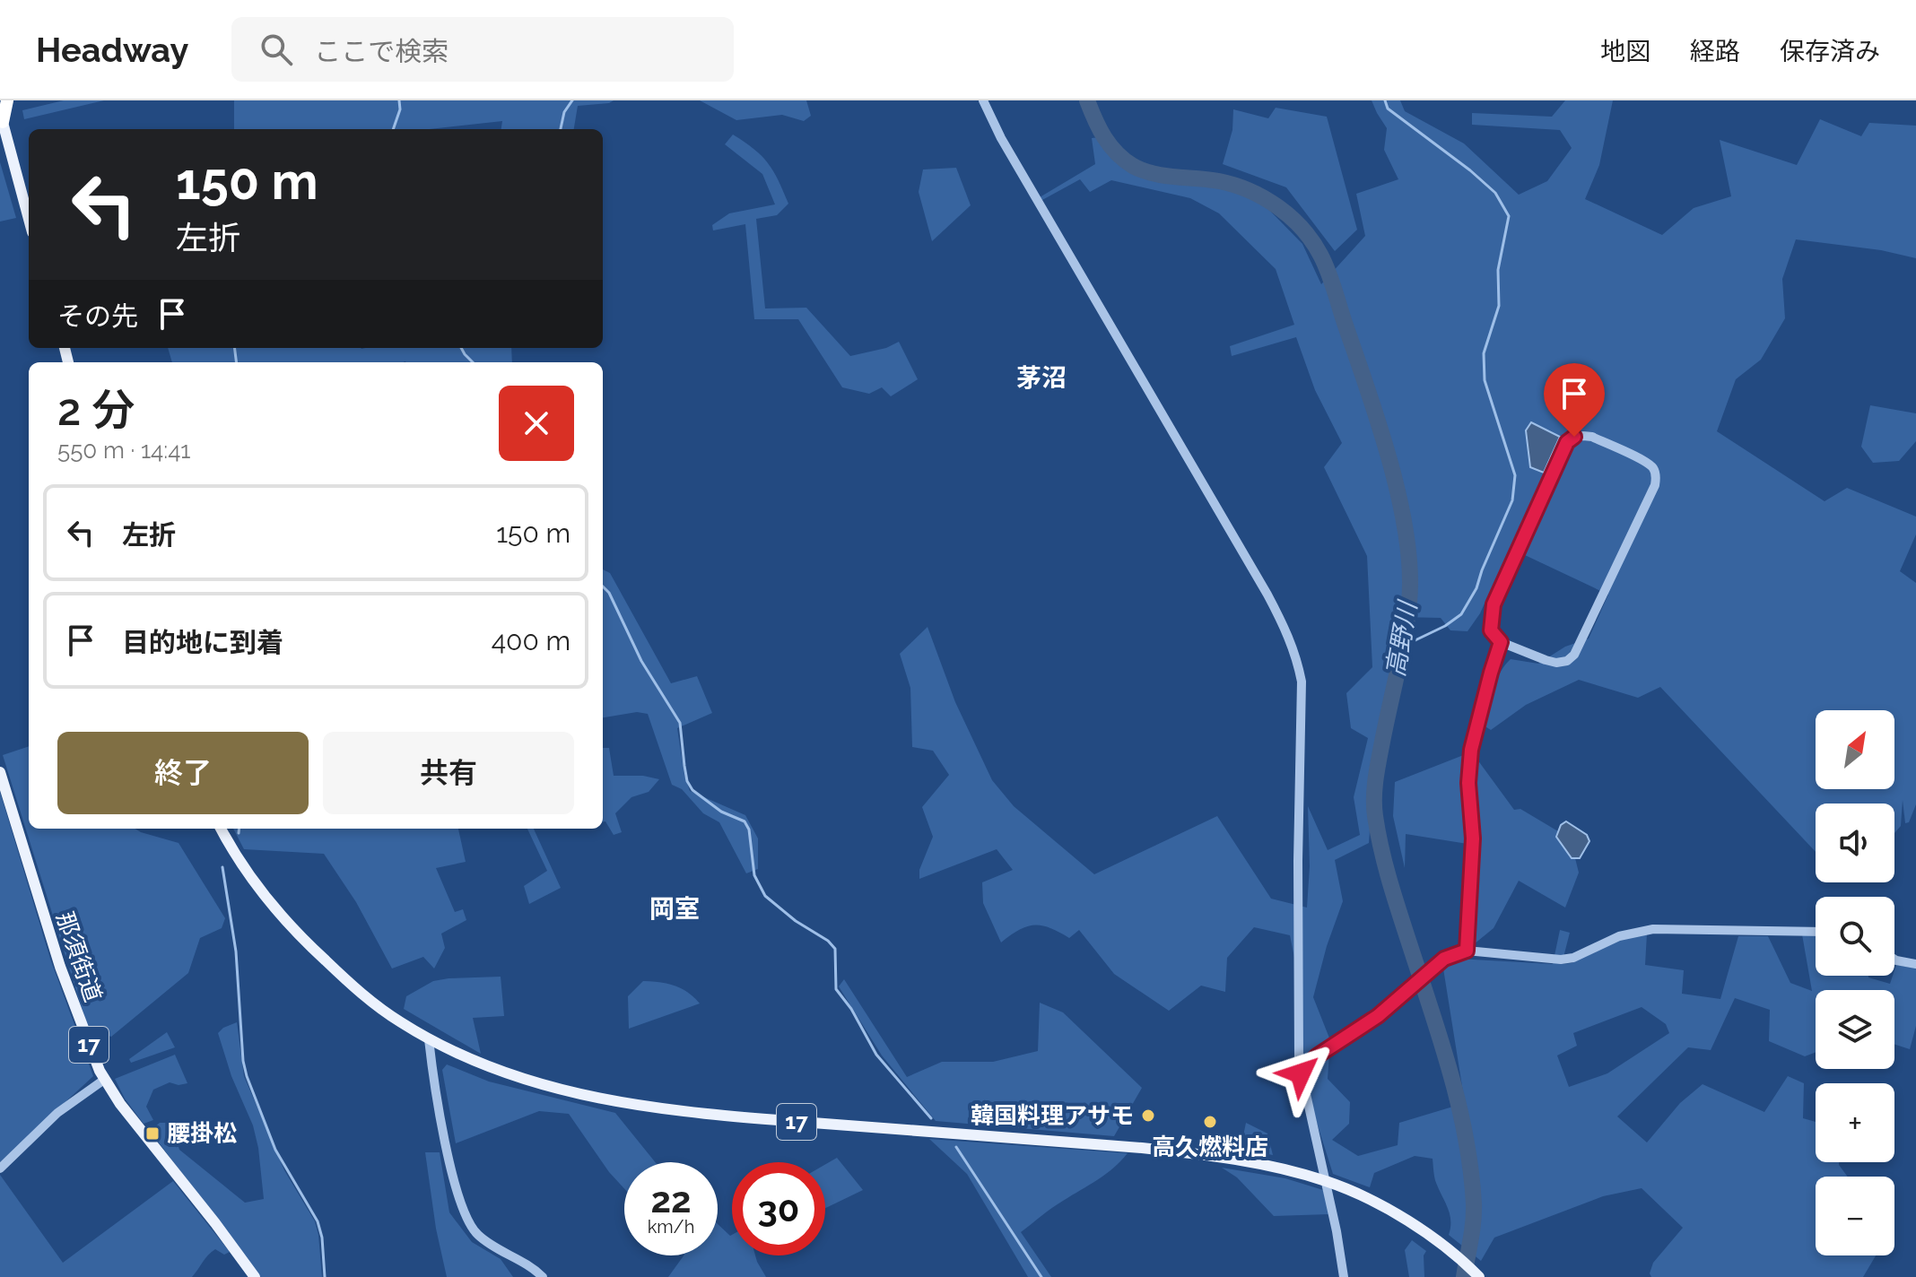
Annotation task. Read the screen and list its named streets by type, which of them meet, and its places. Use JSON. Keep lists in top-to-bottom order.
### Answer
{
  "streets": {
    "main road": ["那須街道", "17"]
  },
  "districts": ["茅沼", "岡室"],
  "water": ["高野川"],
  "places": {
    "other": ["韓国料理アサモ", "高久燃料店"],
    "transit": ["腰掛松"]
  },
  "north": "top right",
  "page": {
    "header": "Headway",
    "search": "ここで検索",
    "nav": ["地図", "経路", "保存済み"],
    "turn": ["150 m", "左折"],
    "then": "その先",
    "heading": ["2 分", "550 m · 14:41"],
    "list": [
      {
        "name": "左折",
        "value": "150 m"
      },
      {
        "name": "目的地に到着",
        "value": "400 m"
      }
    ],
    "map_buttons": ["+", "−"],
    "buttons": ["終了", "共有"],
    "speed": "22 km/h",
    "limit": "30"
  }
}
